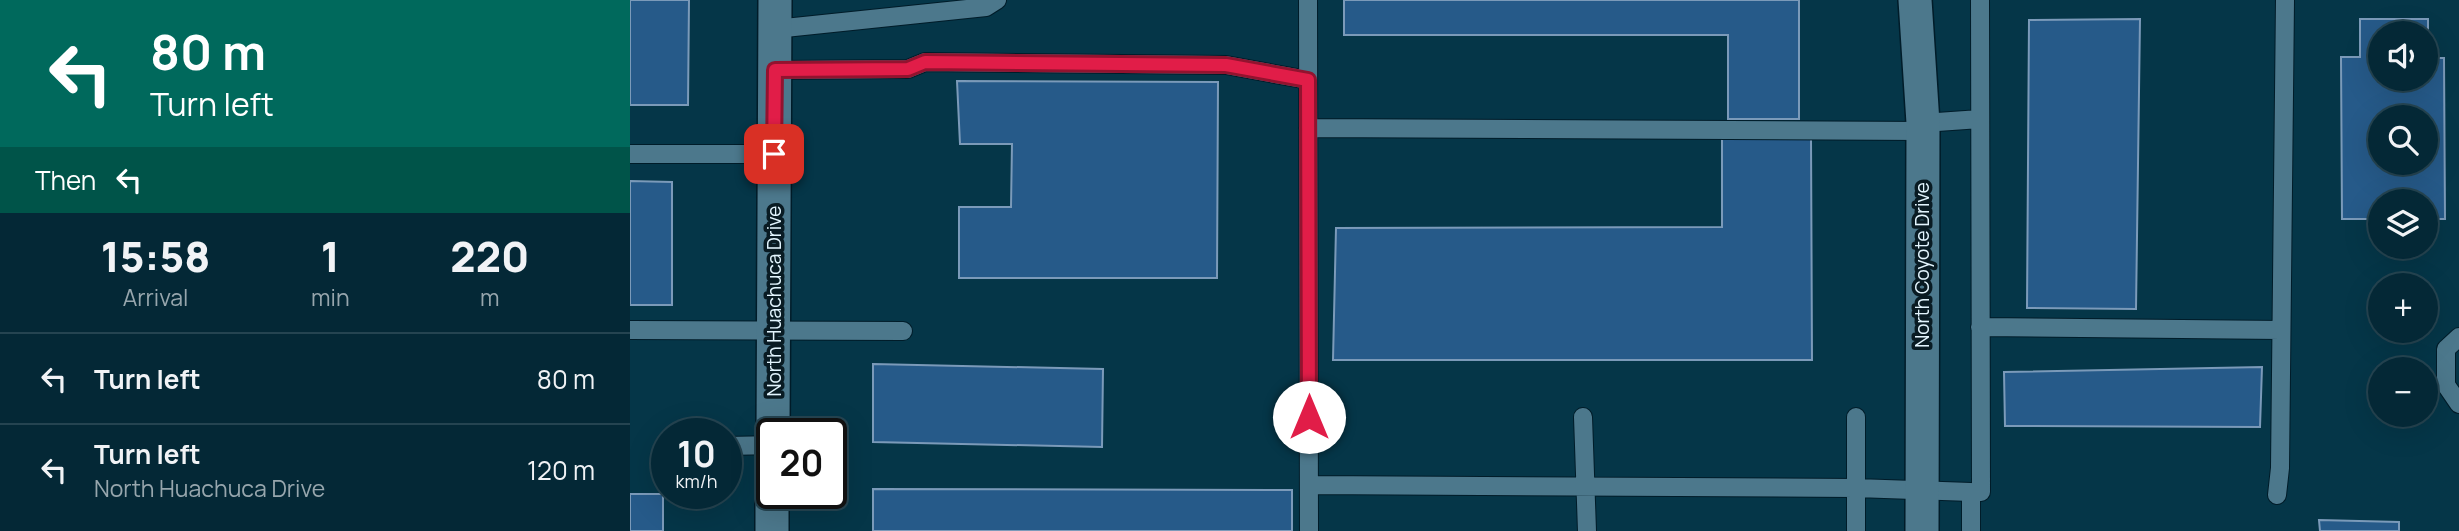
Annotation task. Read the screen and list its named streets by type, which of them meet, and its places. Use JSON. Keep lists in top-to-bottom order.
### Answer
{
  "streets": {
    "street": ["North Coyote Drive", "North Huachuca Drive"]
  },
  "page": {
    "turn": ["80 m", "Turn left"],
    "map_buttons": ["+", "−"],
    "then": "Then",
    "eta": [
      "15:58",
      "Arrival",
      "1",
      "min",
      "220",
      "m"
    ],
    "list": [
      {
        "name": "Turn left",
        "value": "80 m"
      },
      {
        "name": "Turn left",
        "note": "North Huachuca Drive",
        "value": "120 m"
      }
    ],
    "speed": "10 km/h",
    "limit": "20"
  }
}
